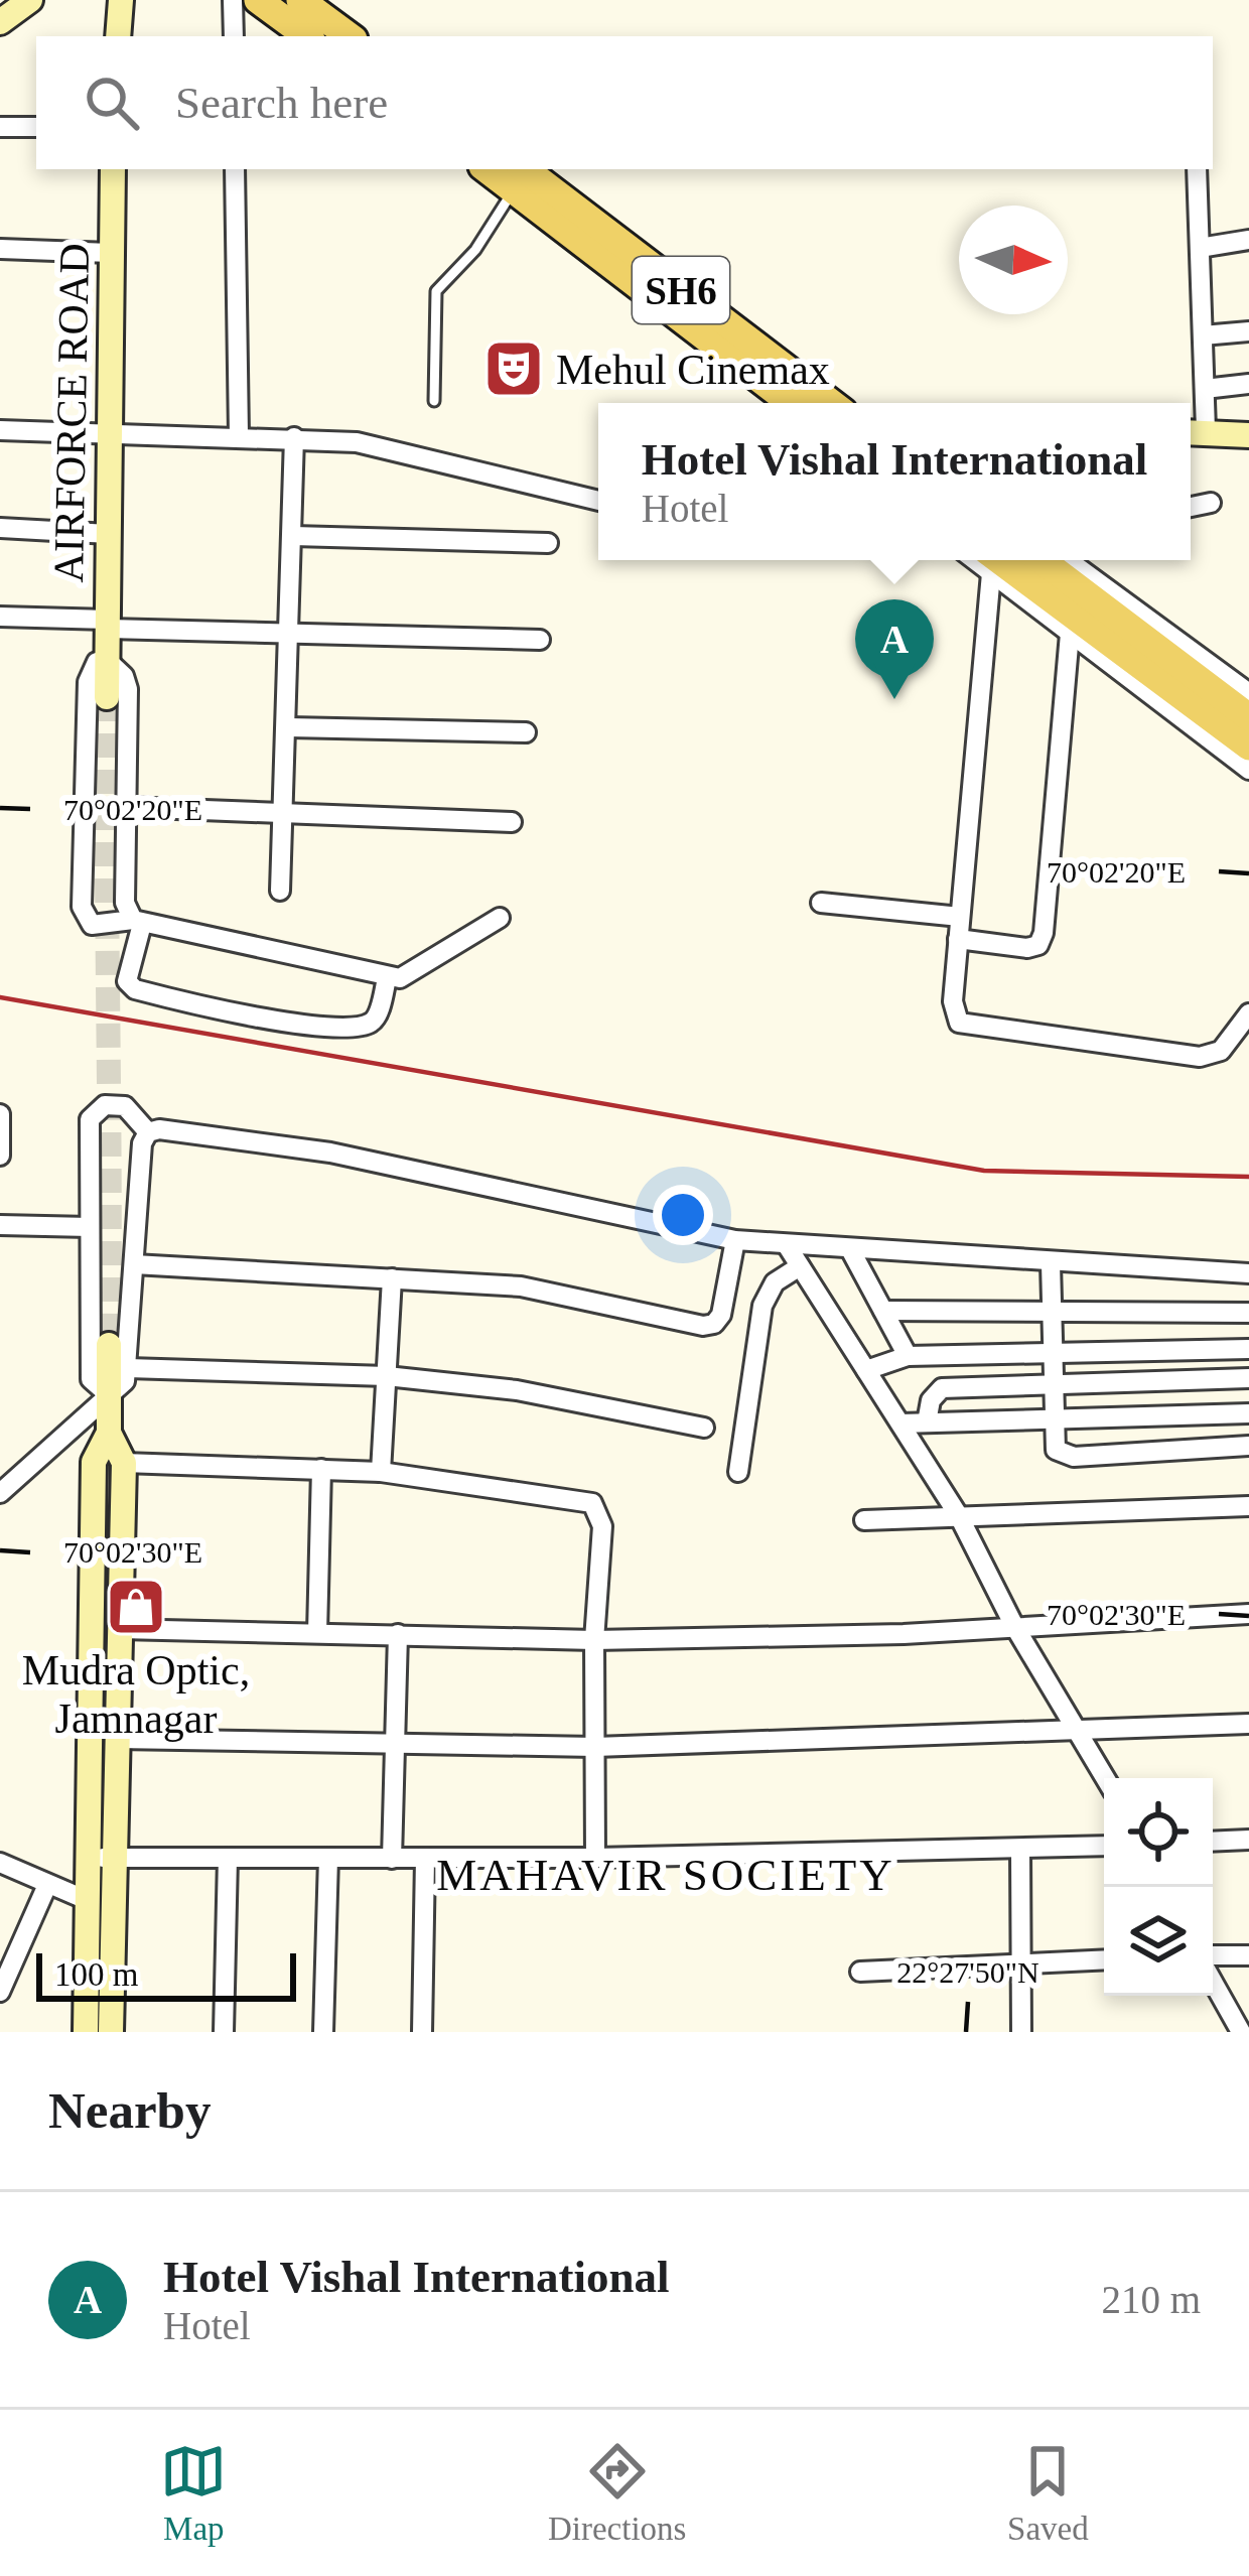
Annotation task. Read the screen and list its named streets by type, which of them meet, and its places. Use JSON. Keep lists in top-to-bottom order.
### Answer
{
  "streets": {
    "main road": ["SH6", "AIRFORCE ROAD"]
  },
  "districts": ["MAHAVIR SOCIETY"],
  "places": {
    "theatre": ["Mehul Cinemax"],
    "shop": ["Mudra Optic, Jamnagar"]
  },
  "scale_bar": "100 m",
  "north": "right",
  "page": {
    "search": "Search here",
    "popup": ["Hotel Vishal International", "Hotel"],
    "pins": "A",
    "scale": "100 m",
    "heading": "Nearby",
    "list": [
      {
        "mark": "A",
        "name": "Hotel Vishal International",
        "note": "Hotel",
        "value": "210 m"
      }
    ],
    "nav": ["Map", "Directions", "Saved"]
  },
  "coordinates": ["70°02'20\"E", "70°02'30\"E", "22°27'50\"N"]
}
